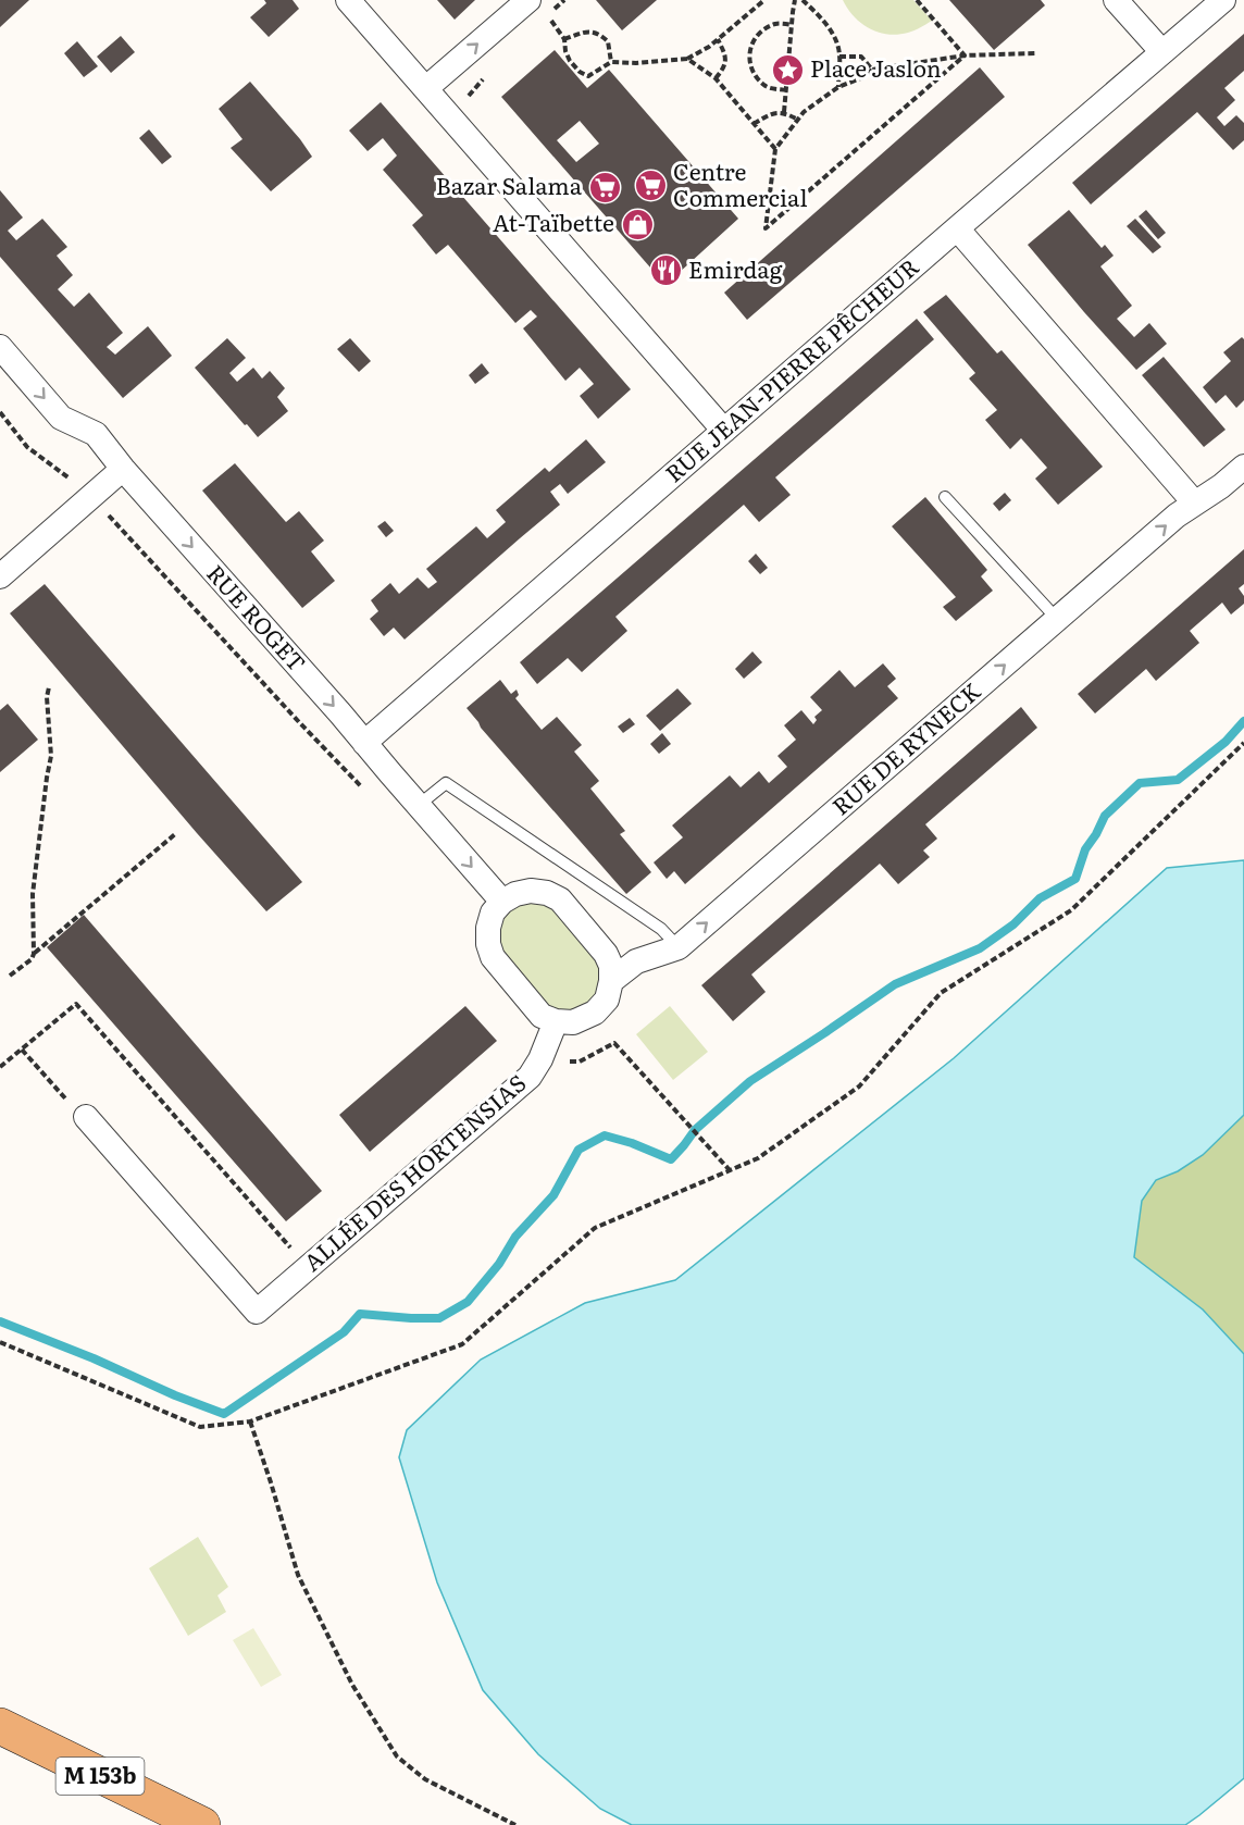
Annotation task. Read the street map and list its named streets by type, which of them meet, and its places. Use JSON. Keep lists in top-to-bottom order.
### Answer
{
  "streets": {
    "main road": ["M 153b"],
    "street": [
      "RUE JEAN-PIERRE PÊCHEUR",
      "RUE ROGET",
      "RUE DE RYNECK",
      "ALLÉE DES HORTENSIAS"
    ]
  },
  "crossings": [
    ["RUE JEAN-PIERRE PÊCHEUR", "RUE ROGET"],
    ["RUE ROGET", "RUE DE RYNECK"],
    ["RUE ROGET", "ALLÉE DES HORTENSIAS"],
    ["RUE DE RYNECK", "ALLÉE DES HORTENSIAS"]
  ],
  "one_way": ["RUE ROGET", "RUE DE RYNECK"],
  "places": {
    "place": ["Place Jaslon"],
    "supermarket": ["Centre Commercial", "Bazar Salama"],
    "shop": ["At-Taïbette"],
    "restaurant": ["Emirdag"]
  }
}
